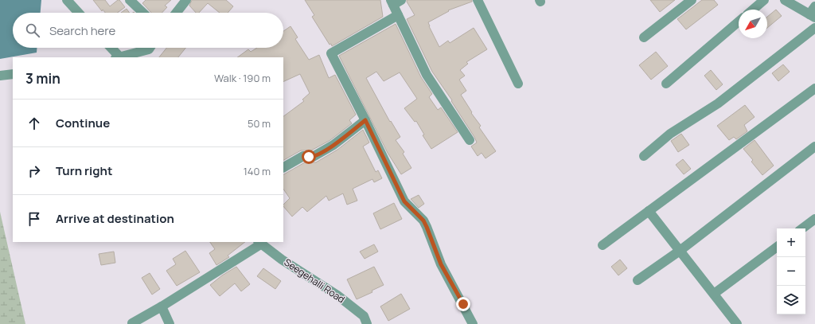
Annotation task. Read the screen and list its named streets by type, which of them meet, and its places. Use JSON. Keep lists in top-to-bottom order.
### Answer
{
  "streets": {
    "street": ["Seegehalli Road"]
  },
  "north": "bottom left",
  "page": {
    "search": "Search here",
    "heading": ["3 min", "Walk · 190 m"],
    "list": [
      ["Continue", "50 m"],
      ["Turn right", "140 m"],
      "Arrive at destination"
    ],
    "map_buttons": ["+", "−"]
  }
}
